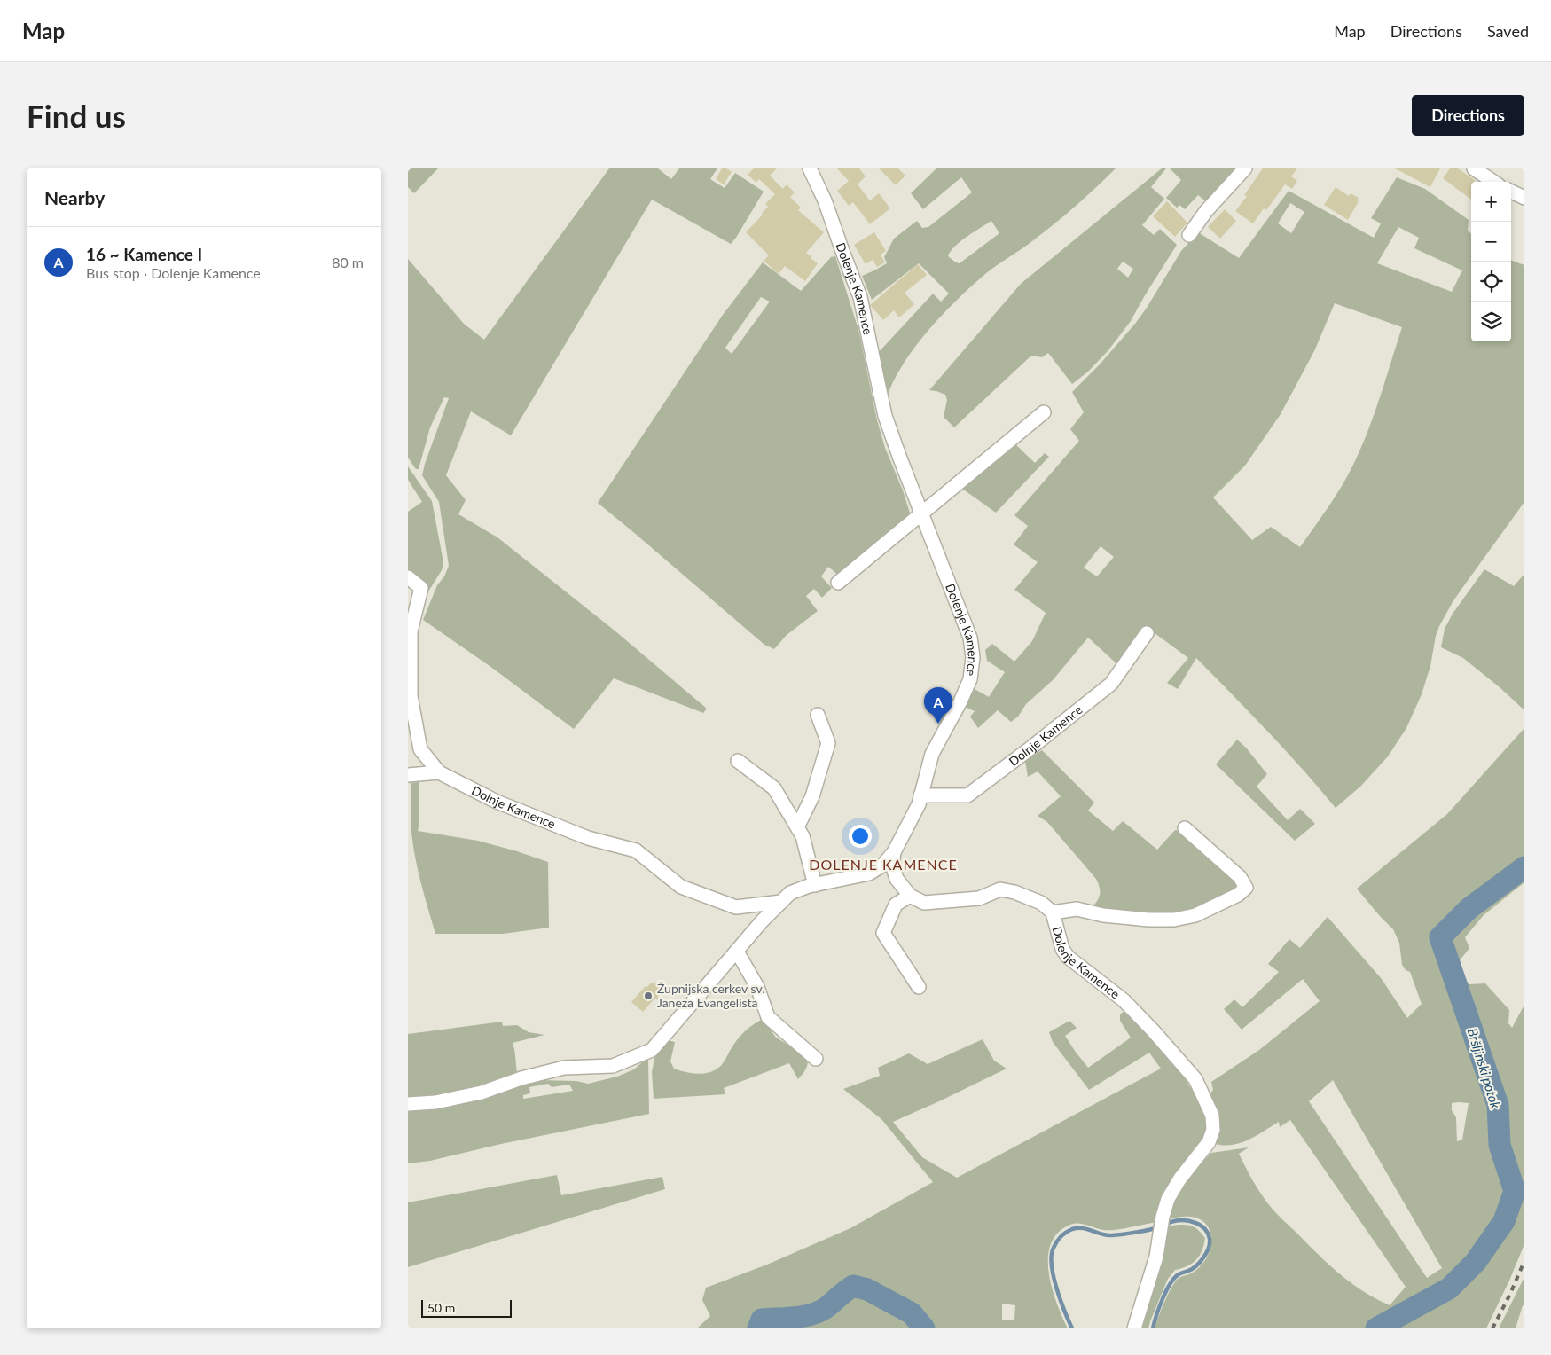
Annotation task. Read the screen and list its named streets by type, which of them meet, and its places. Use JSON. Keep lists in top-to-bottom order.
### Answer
{
  "streets": {
    "street": ["Dolenje Kamence", "Dolnje Kamence"]
  },
  "crossings": [
    ["Dolenje Kamence", "Dolnje Kamence"]
  ],
  "districts": ["DOLENJE KAMENCE"],
  "water": ["Bršljinski potok"],
  "places": ["Župnijska cerkev sv. Janeza Evangelista"],
  "scale_bar": "50 m",
  "page": {
    "header": "Map",
    "nav": ["Map", "Directions", "Saved"],
    "buttons": "Directions",
    "title": "Find us",
    "heading": "Nearby",
    "map_buttons": ["+", "−"],
    "list": [
      {
        "mark": "A",
        "name": "16 ~ Kamence I",
        "note": "Bus stop · Dolenje Kamence",
        "value": "80 m"
      }
    ],
    "pins": "A",
    "scale": "50 m"
  }
}
